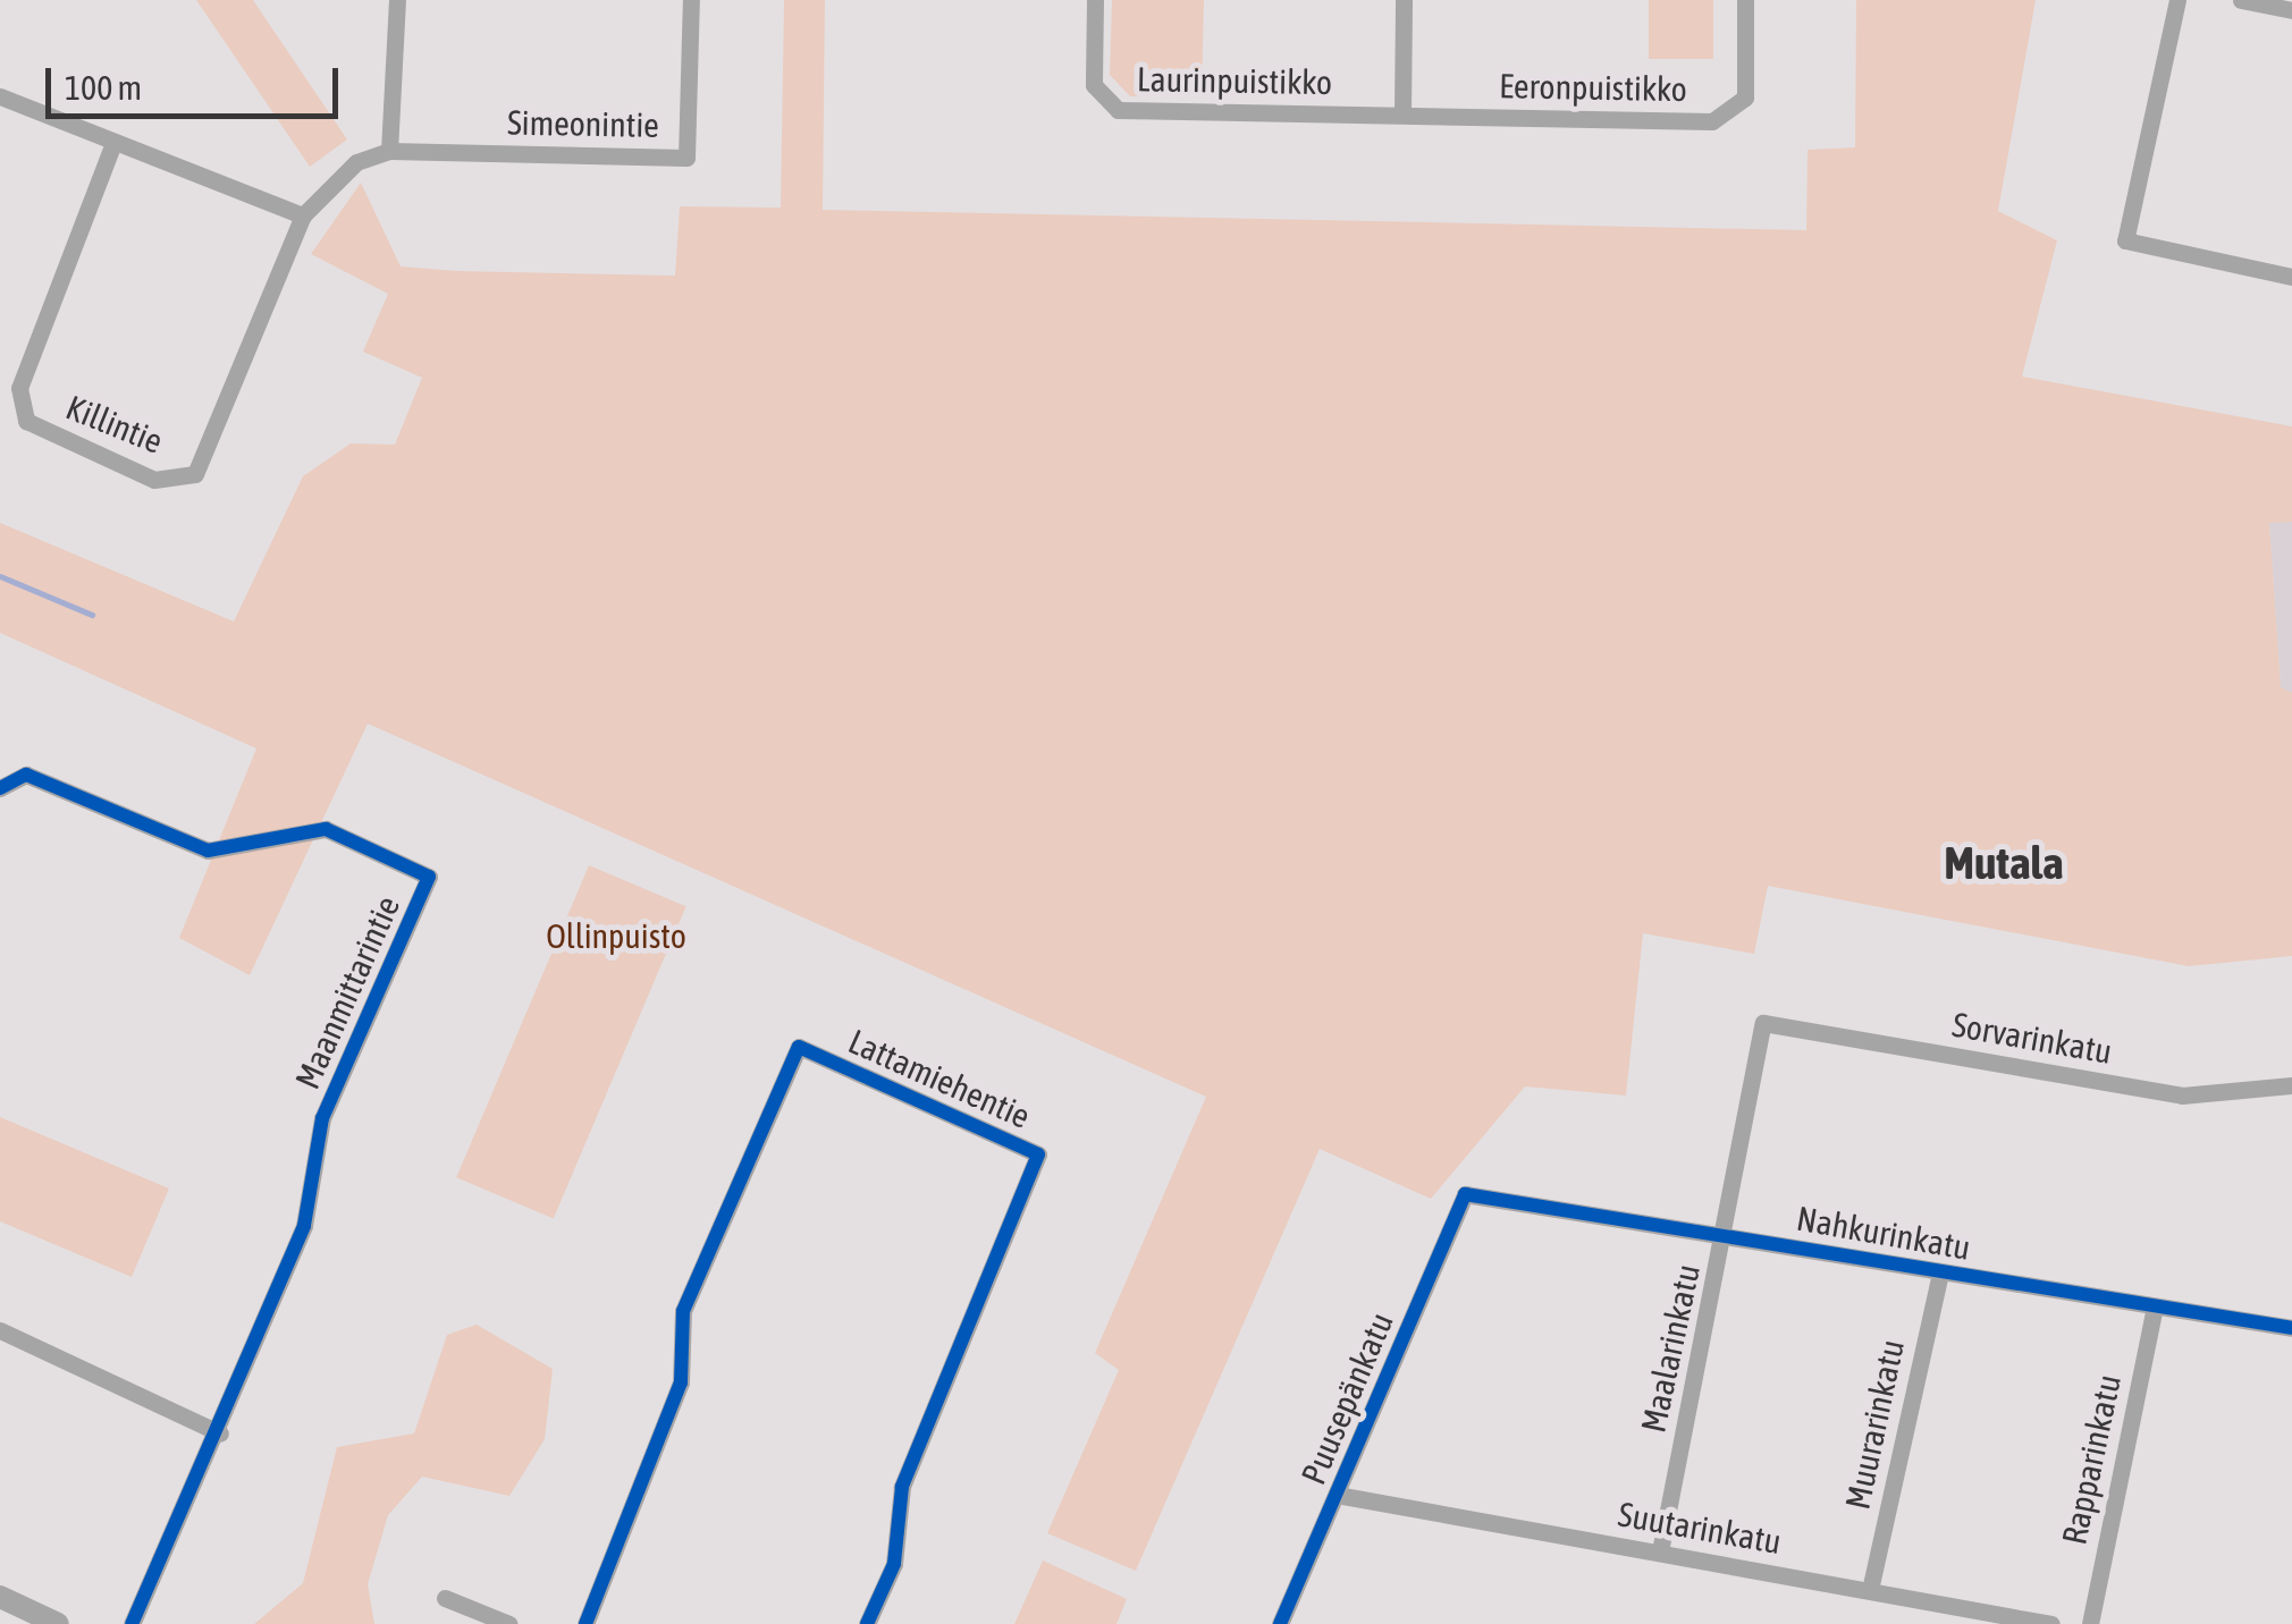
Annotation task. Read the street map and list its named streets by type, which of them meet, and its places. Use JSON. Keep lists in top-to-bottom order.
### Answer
{
  "streets": {
    "street": [
      "Laurinpuistikko",
      "Eeronpuistikko",
      "Simeonintie",
      "Killintie",
      "Maanmittarintie",
      "Sorvarinkatu",
      "Lattamiehentie",
      "Nahkurinkatu",
      "Maalarinkatu",
      "Puusepänkatu",
      "Muurarinkatu",
      "Rapparinkatu",
      "Suutarinkatu"
    ]
  },
  "crossings": [
    ["Laurinpuistikko", "Eeronpuistikko"],
    ["Sorvarinkatu", "Maalarinkatu"],
    ["Nahkurinkatu", "Maalarinkatu"],
    ["Nahkurinkatu", "Puusepänkatu"],
    ["Nahkurinkatu", "Muurarinkatu"],
    ["Nahkurinkatu", "Rapparinkatu"],
    ["Maalarinkatu", "Suutarinkatu"],
    ["Puusepänkatu", "Suutarinkatu"],
    ["Muurarinkatu", "Suutarinkatu"]
  ],
  "districts": ["Mutala"],
  "parks": ["Ollinpuisto"],
  "scale_bar": "100 m"
}
